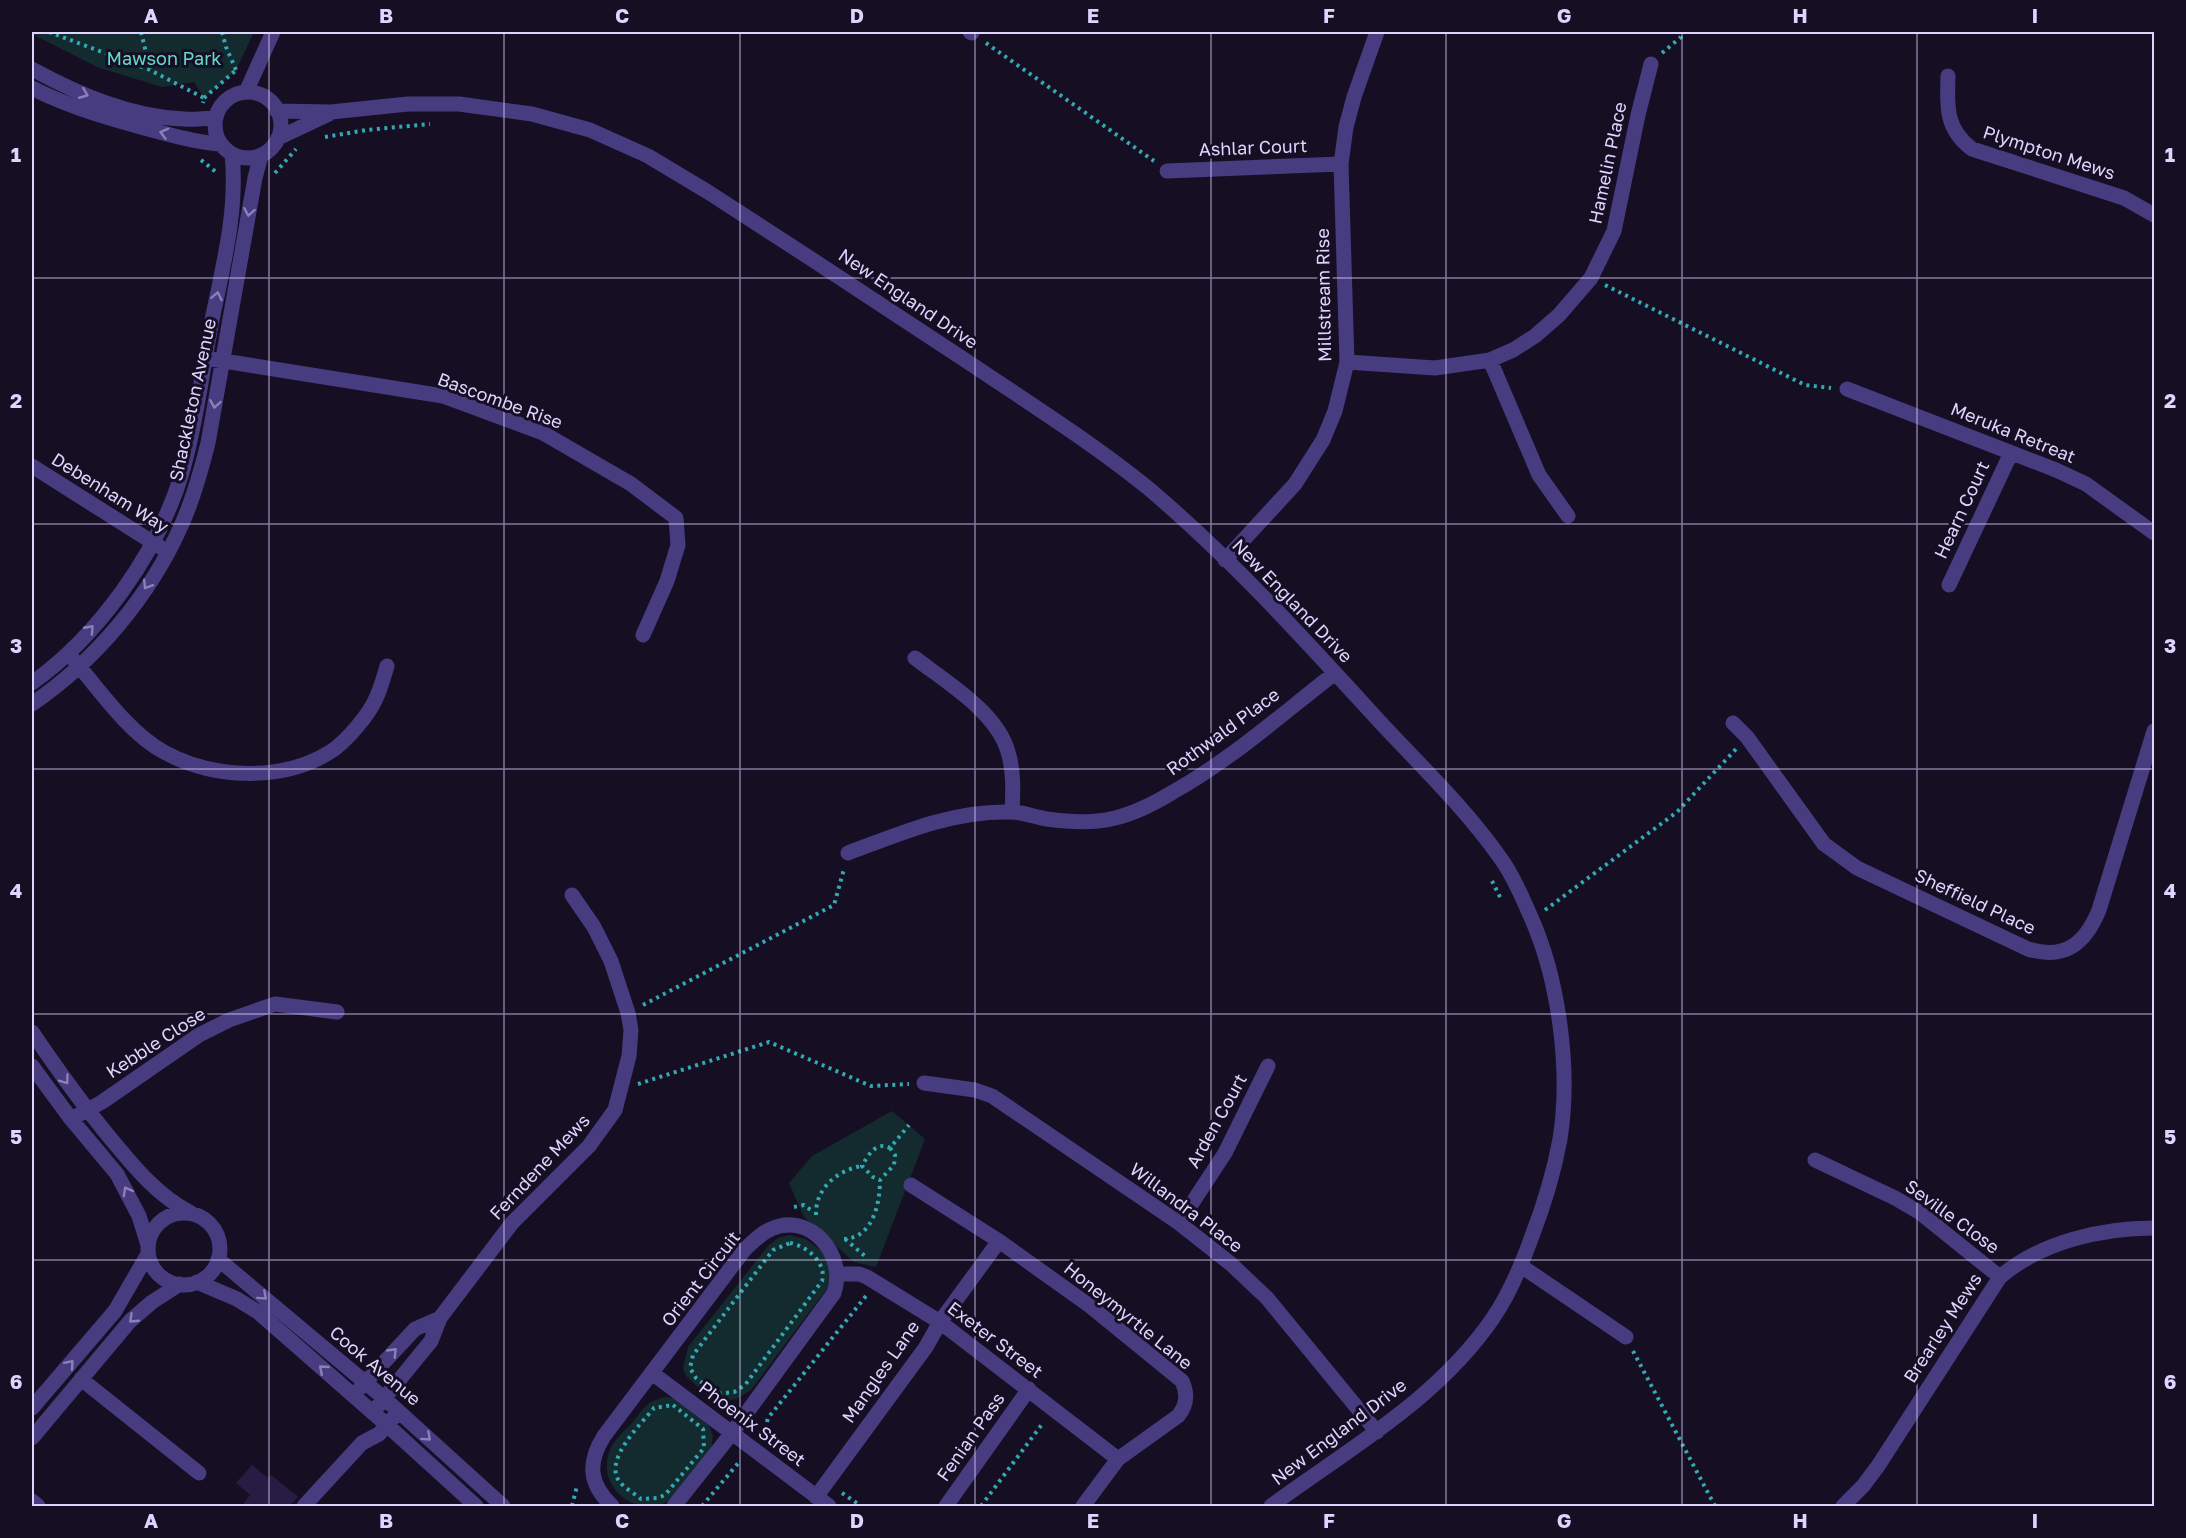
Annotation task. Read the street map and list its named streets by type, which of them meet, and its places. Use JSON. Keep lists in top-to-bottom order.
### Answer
{
  "streets": {
    "street": [
      "Ashlar Court",
      "Plympton Mews",
      "Hamelin Place",
      "Millstream Rise",
      "New England Drive",
      "Shackleton Avenue",
      "Bascombe Rise",
      "Meruka Retreat",
      "Debenham Way",
      "Hearn Court",
      "Rothwald Place",
      "Sheffield Place",
      "Kebble Close",
      "Arden Court",
      "Ferndene Mews",
      "Willandra Place",
      "Seville Close",
      "Orient Circuit",
      "Honeymyrtle Lane",
      "Brearley Mews",
      "Exeter Street",
      "Cook Avenue",
      "Mangles Lane",
      "Phoenix Street",
      "Fenian Pass"
    ]
  },
  "crossings": [
    ["Ashlar Court", "Millstream Rise"],
    ["Hamelin Place", "Millstream Rise"],
    ["Millstream Rise", "New England Drive"],
    ["New England Drive", "Shackleton Avenue"],
    ["New England Drive", "Rothwald Place"],
    ["New England Drive", "Willandra Place"],
    ["Shackleton Avenue", "Bascombe Rise"],
    ["Shackleton Avenue", "Debenham Way"],
    ["Meruka Retreat", "Hearn Court"],
    ["Arden Court", "Willandra Place"],
    ["Ferndene Mews", "Cook Avenue"],
    ["Seville Close", "Brearley Mews"],
    ["Orient Circuit", "Exeter Street"],
    ["Orient Circuit", "Phoenix Street"],
    ["Honeymyrtle Lane", "Exeter Street"],
    ["Honeymyrtle Lane", "Mangles Lane"],
    ["Exeter Street", "Mangles Lane"],
    ["Exeter Street", "Fenian Pass"],
    ["Mangles Lane", "Phoenix Street"]
  ],
  "parks": ["Mawson Park"],
  "grid": {
    "columns": [
      "A",
      "B",
      "C",
      "D",
      "E",
      "F",
      "G",
      "H",
      "I"
    ],
    "rows": [
      "1",
      "2",
      "3",
      "4",
      "5",
      "6"
    ]
  }
}
